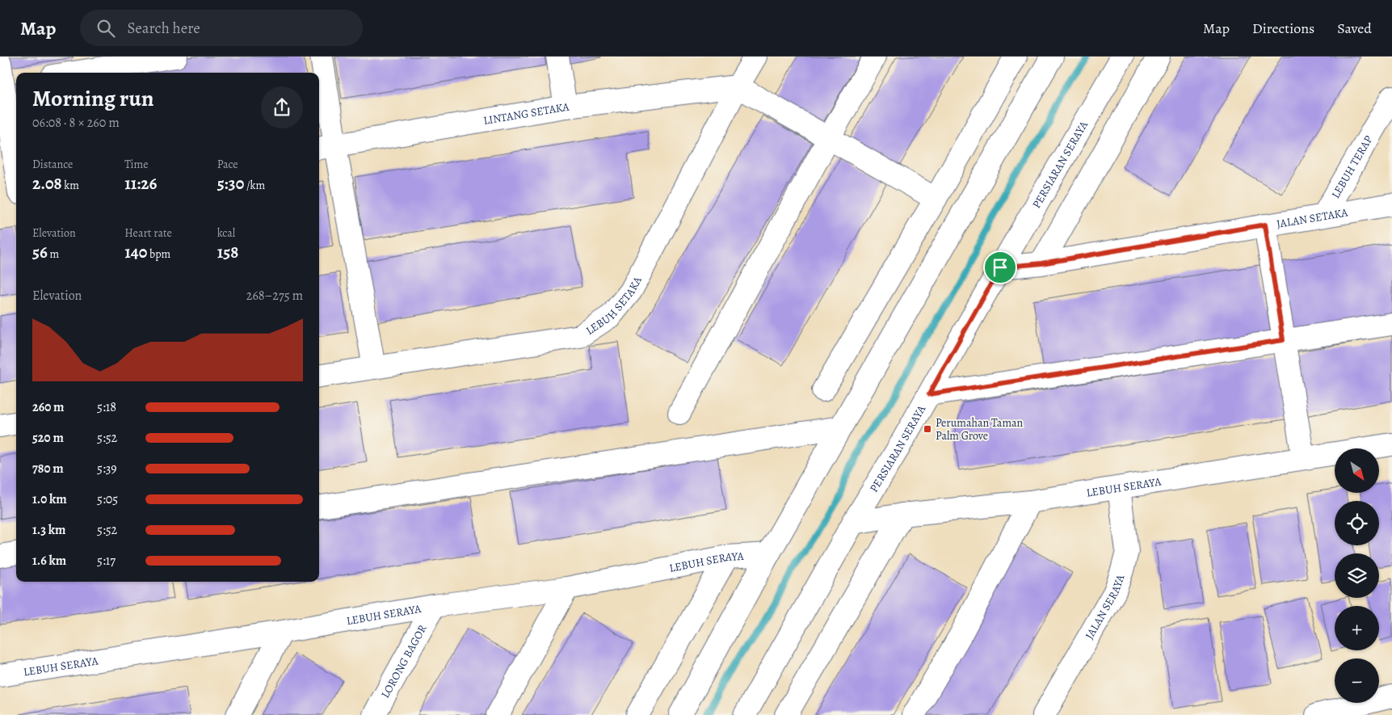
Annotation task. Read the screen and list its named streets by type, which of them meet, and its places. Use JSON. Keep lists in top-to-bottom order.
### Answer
{
  "streets": {
    "street": [
      "LINTANG SETAKA",
      "PERSIARAN SERAYA",
      "LEBUH TERAP",
      "JALAN SETAKA",
      "LEBUH SETAKA",
      "LEBUH SERAYA",
      "JALAN SERAYA",
      "LORONG BAGOR"
    ]
  },
  "crossings": [
    ["LINTANG SETAKA", "LEBUH SETAKA"],
    ["PERSIARAN SERAYA", "JALAN SETAKA"],
    ["PERSIARAN SERAYA", "LEBUH SERAYA"],
    ["LEBUH TERAP", "JALAN SETAKA"],
    ["LEBUH SERAYA", "JALAN SERAYA"],
    ["LEBUH SERAYA", "LORONG BAGOR"]
  ],
  "places": {
    "transit": ["Perumahan Taman Palm Grove"]
  },
  "north": "bottom right",
  "page": {
    "header": "Map",
    "search": "Search here",
    "nav": ["Map", "Directions", "Saved"],
    "heading": ["Morning run", "06:08 · 8 × 260 m"],
    "stats": [
      ["Distance", "2.08 km"],
      ["Time", "11:26"],
      ["Pace", "5:30 /km"],
      ["Elevation", "56 m"],
      ["Heart rate", "140 bpm"],
      ["kcal", "158"]
    ],
    "chart": ["Elevation", "268–275 m"],
    "list": [
      {
        "name": "260 m",
        "note": "5:18"
      },
      {
        "name": "520 m",
        "note": "5:52"
      },
      {
        "name": "780 m",
        "note": "5:39"
      },
      {
        "name": "1.0 km",
        "note": "5:05"
      },
      {
        "name": "1.3 km",
        "note": "5:52"
      },
      {
        "name": "1.6 km",
        "note": "5:17"
      }
    ],
    "map_buttons": ["+", "−"]
  }
}
